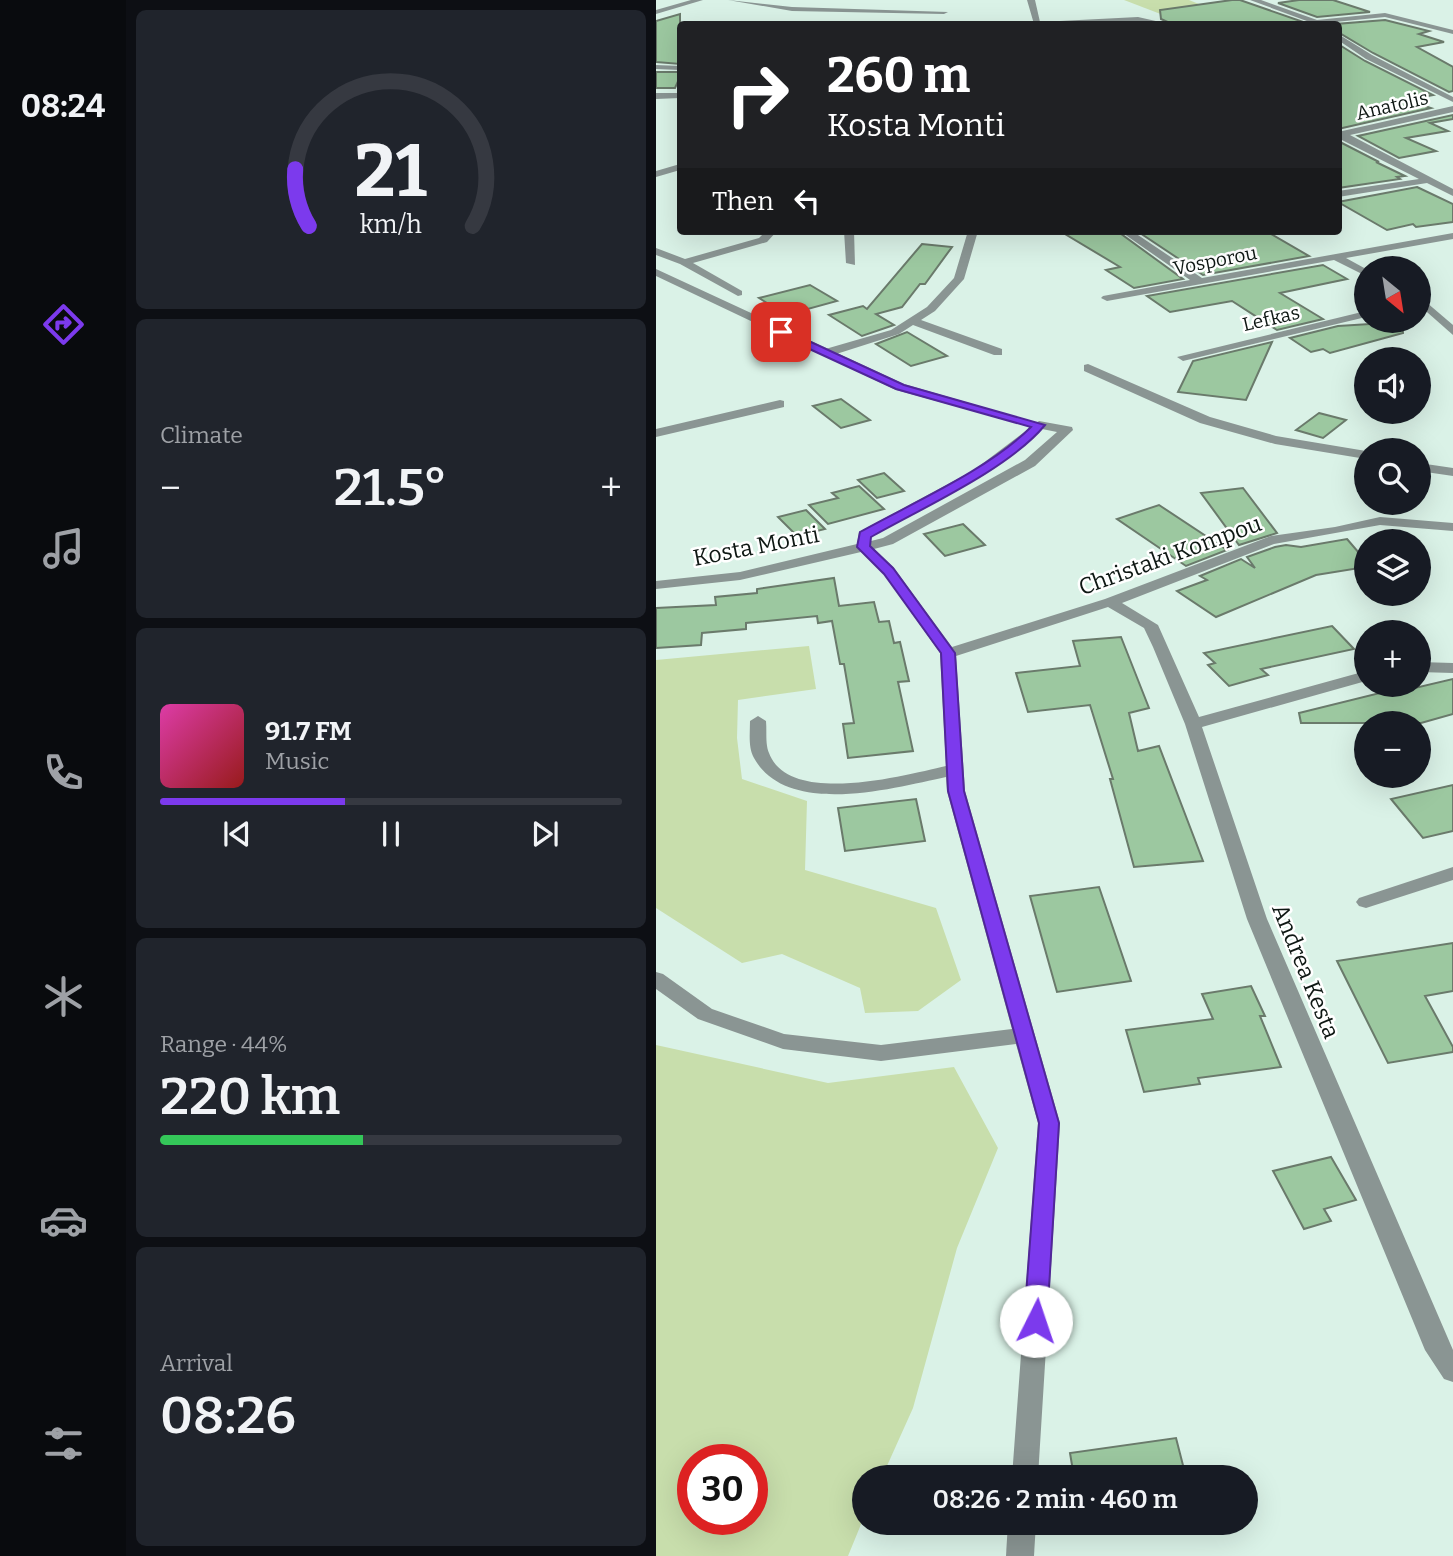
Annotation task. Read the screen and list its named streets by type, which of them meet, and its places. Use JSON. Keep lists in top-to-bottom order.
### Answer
{
  "streets": {
    "street": [
      "Anatolis",
      "Vosporou",
      "Lefkas",
      "Kosta Monti",
      "Christaki Kompou",
      "Andrea Kesta"
    ]
  },
  "crossings": [
    ["Christaki Kompou", "Andrea Kesta"]
  ],
  "north": "bottom right",
  "page": {
    "tabs": "08:24",
    "turn": ["260 m", "Kosta Monti"],
    "then": "Then",
    "map_buttons": ["+", "−"],
    "tile": [
      "Climate",
      ["Range · 44%", "220 km"],
      ["Arrival", "08:26"]
    ],
    "heat": ["−", "21.5°", "+"],
    "song": ["91.7 FM", "Music"],
    "limit": "30",
    "trip": "08:26 · 2 min · 460 m",
    "gauge": ["21", "km/h"]
  }
}
